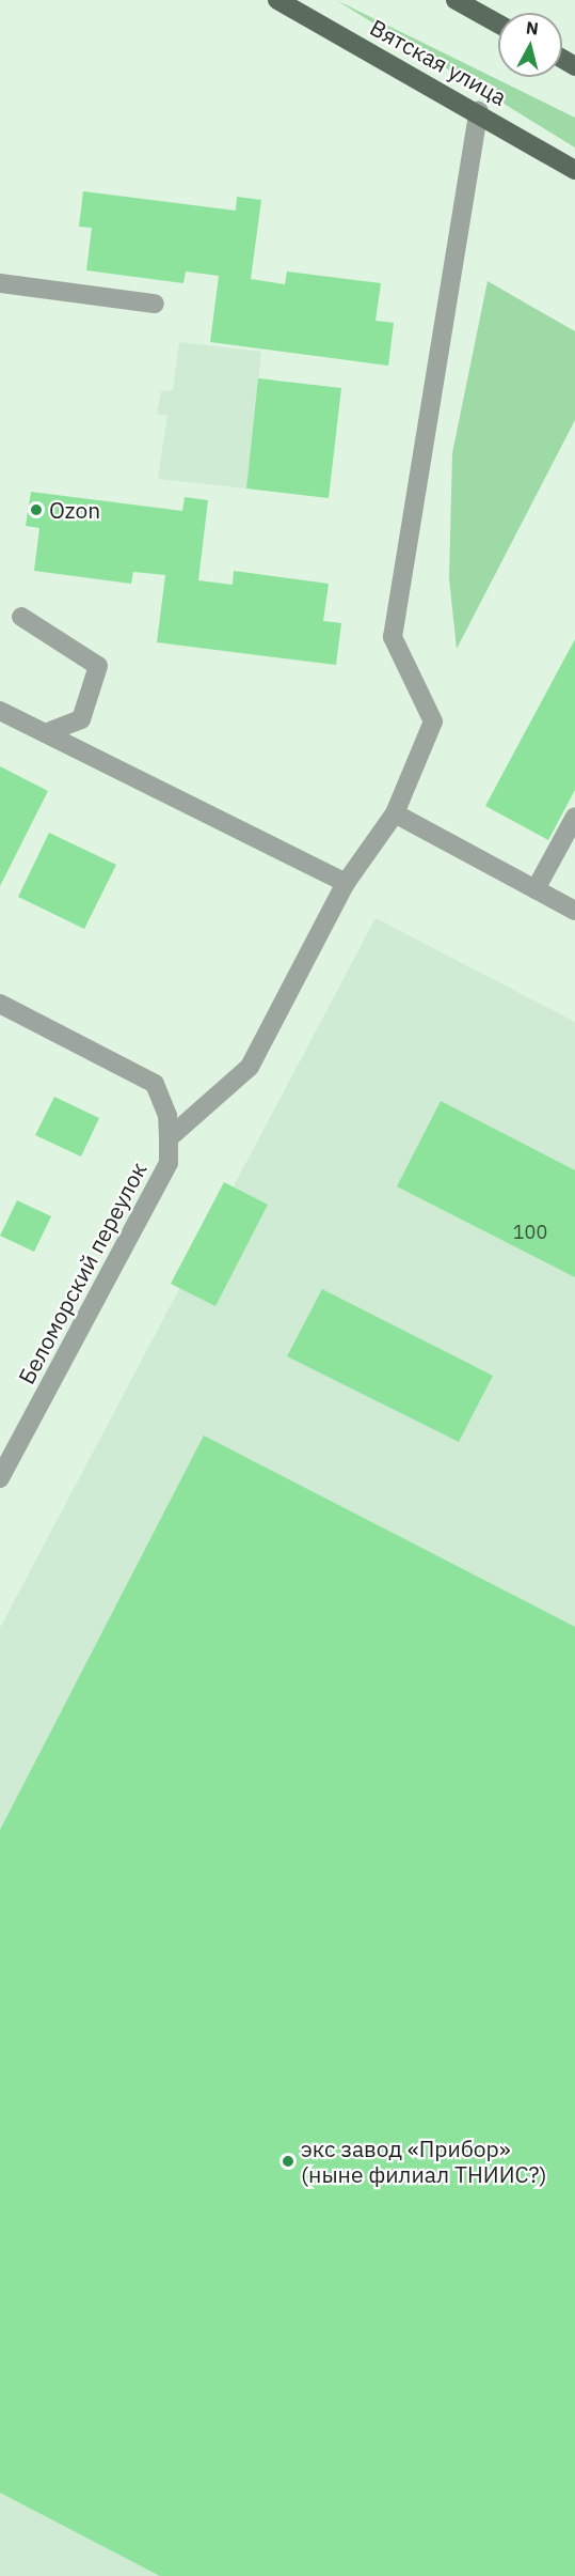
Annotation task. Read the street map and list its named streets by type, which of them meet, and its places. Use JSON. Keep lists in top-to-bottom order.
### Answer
{
  "streets": {
    "main road": ["Вятская улица"],
    "street": ["Беломорский переулок"]
  },
  "places": ["Ozon", "экс завод «Прибор» (ныне филиал ТНИИС?)"],
  "house_numbers": ["100"],
  "north": "top"
}
